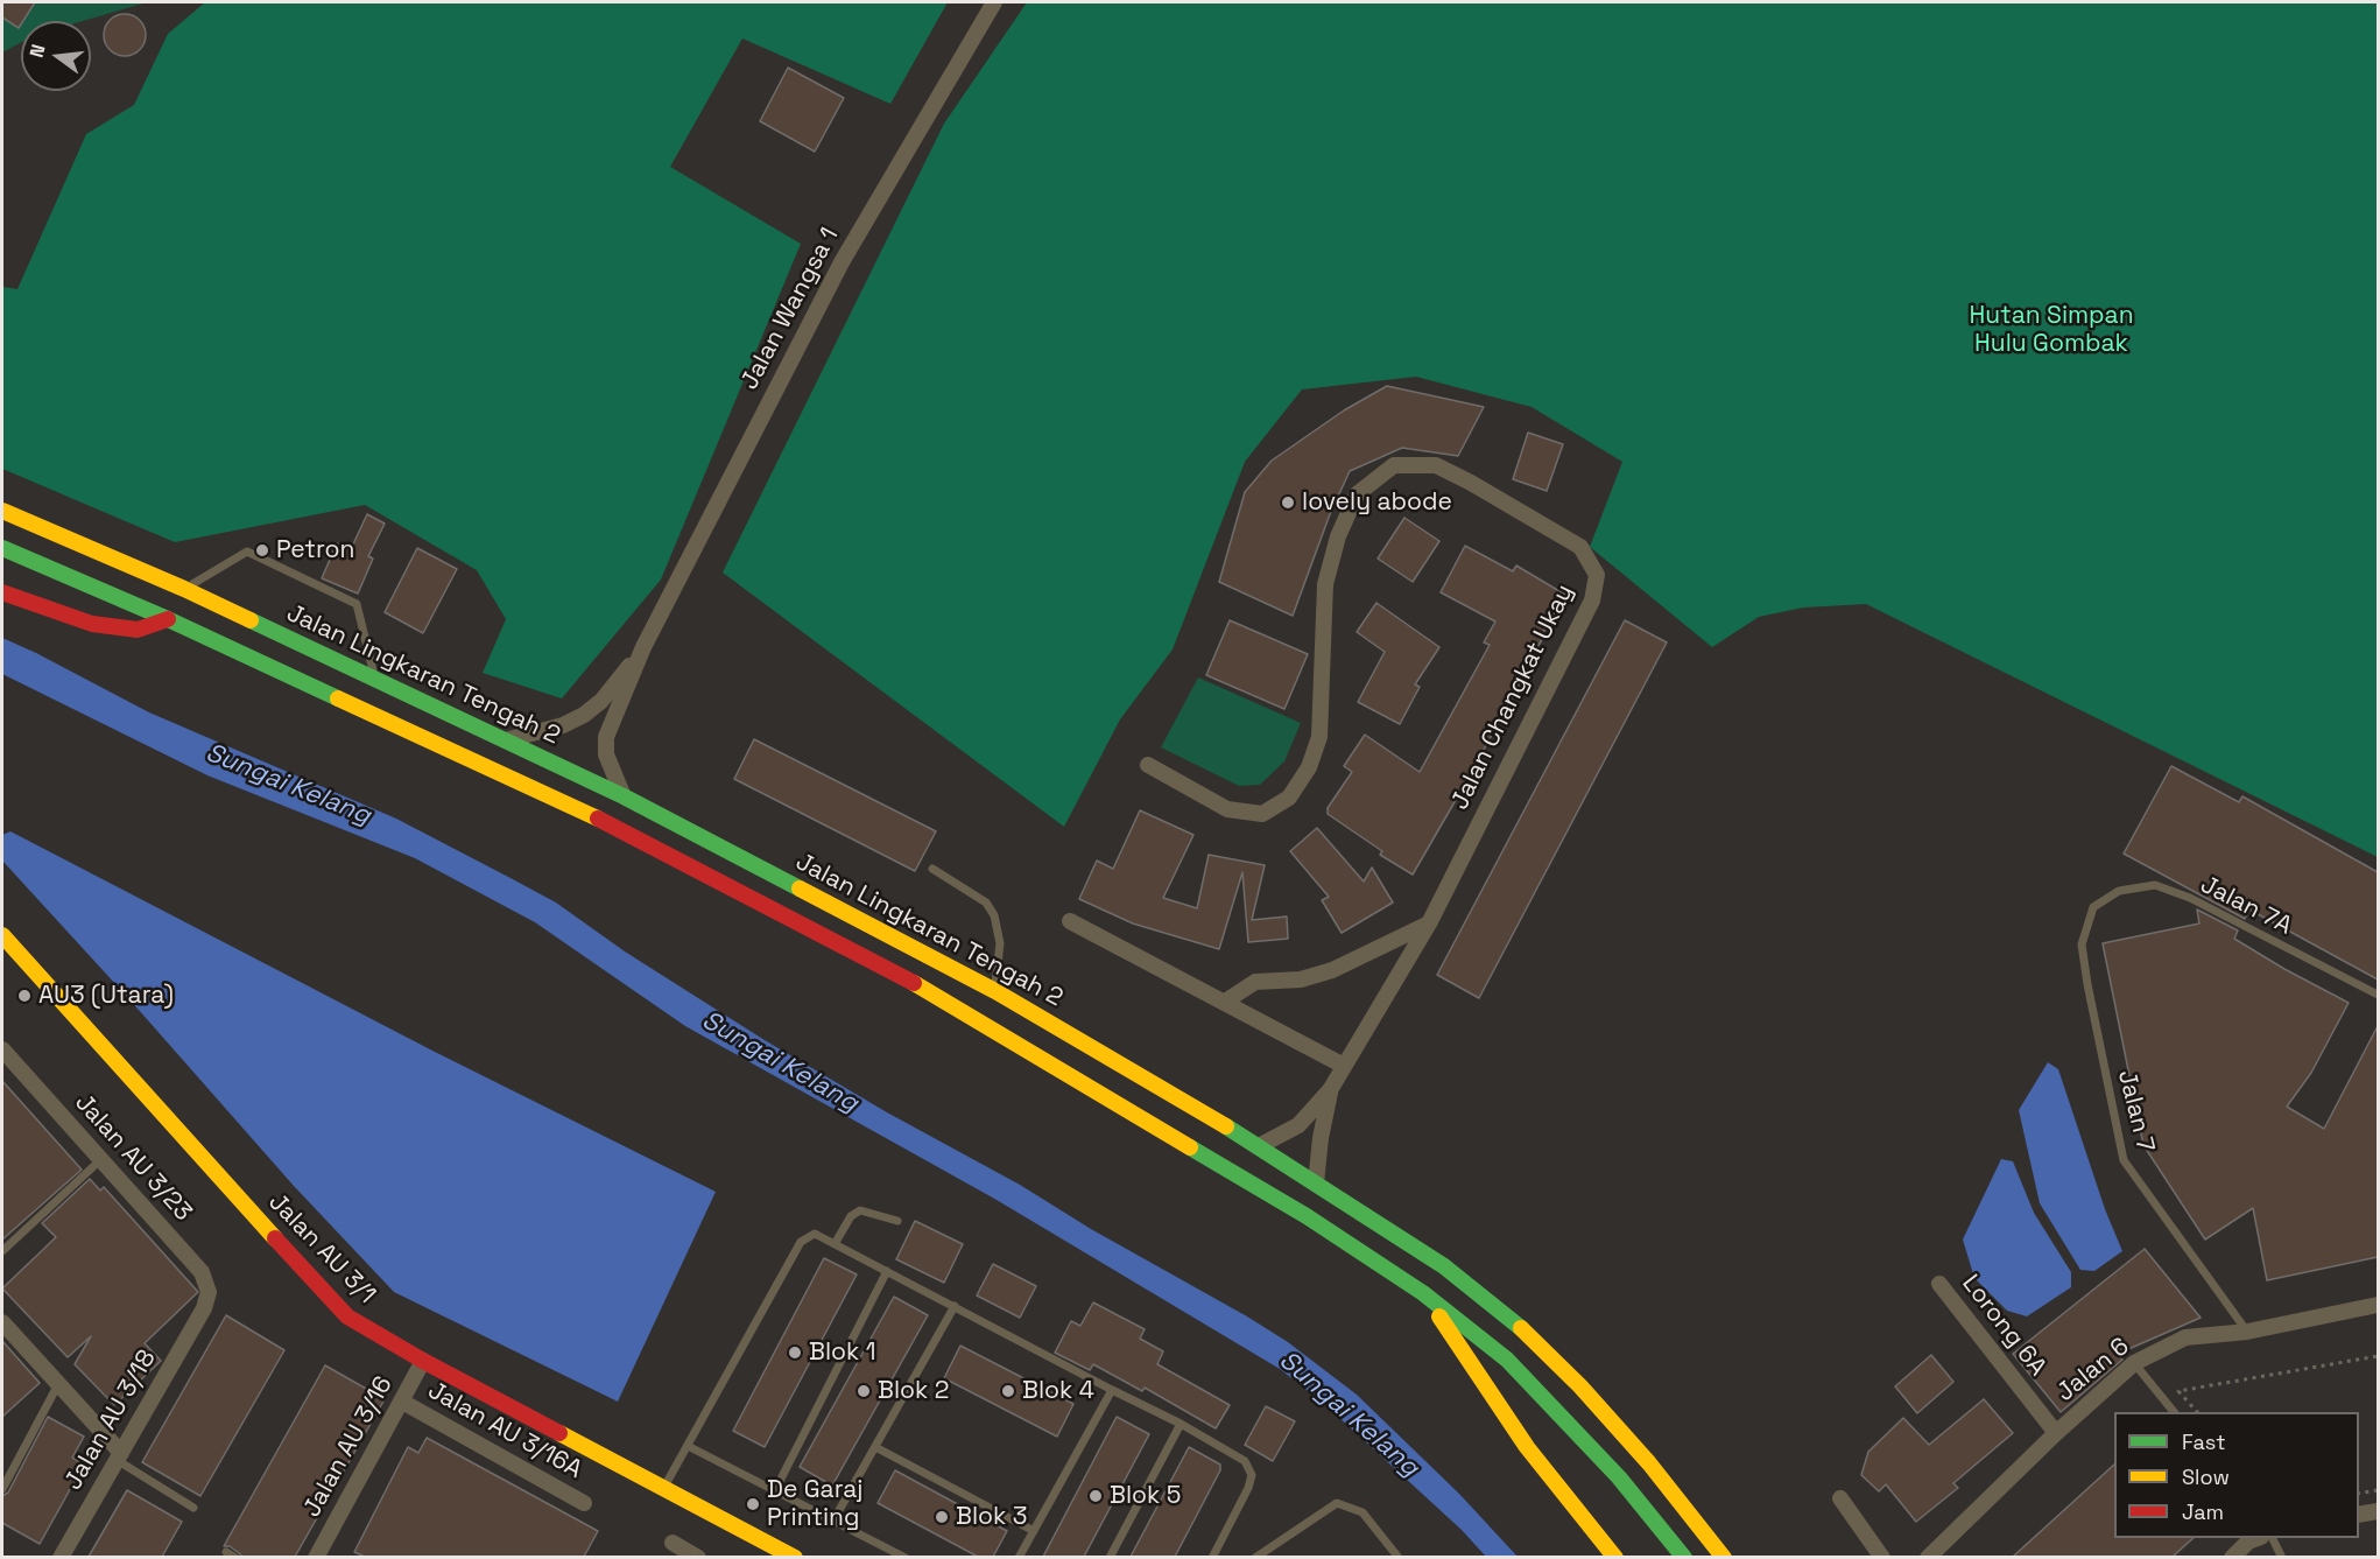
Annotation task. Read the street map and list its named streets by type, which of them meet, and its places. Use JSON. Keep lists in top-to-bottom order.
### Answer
{
  "streets": {
    "main road": ["Jalan Lingkaran Tengah 2", "Jalan AU 3/1"],
    "street": [
      "Jalan Wangsa 1",
      "Jalan Changkat Ukay",
      "Jalan AU 3/23",
      "Lorong 6A",
      "Jalan 6",
      "Jalan AU 3/18",
      "Jalan AU 3/16A",
      "Jalan AU 3/16"
    ],
    "lane": ["Jalan 7A", "Jalan 7"]
  },
  "crossings": [
    ["Jalan Wangsa 1", "Jalan Lingkaran Tengah 2"],
    ["Jalan Lingkaran Tengah 2", "Jalan Changkat Ukay"],
    ["Jalan 7A", "Jalan 7"],
    ["Jalan 7", "Jalan 6"],
    ["Jalan AU 3/23", "Jalan AU 3/18"],
    ["Jalan AU 3/1", "Jalan AU 3/16"],
    ["Lorong 6A", "Jalan 6"],
    ["Jalan AU 3/16A", "Jalan AU 3/16"]
  ],
  "water": ["Sungai Kelang"],
  "parks": ["Hutan Simpan Hulu Gombak"],
  "places": [
    "lovely abode",
    "Petron",
    "AU3 (Utara)",
    "Blok 1",
    "Blok 2",
    "Blok 4",
    "Blok 5",
    "De Garaj Printing",
    "Blok 3"
  ],
  "legend": ["Fast", "Slow", "Jam"],
  "north": "left"
}
